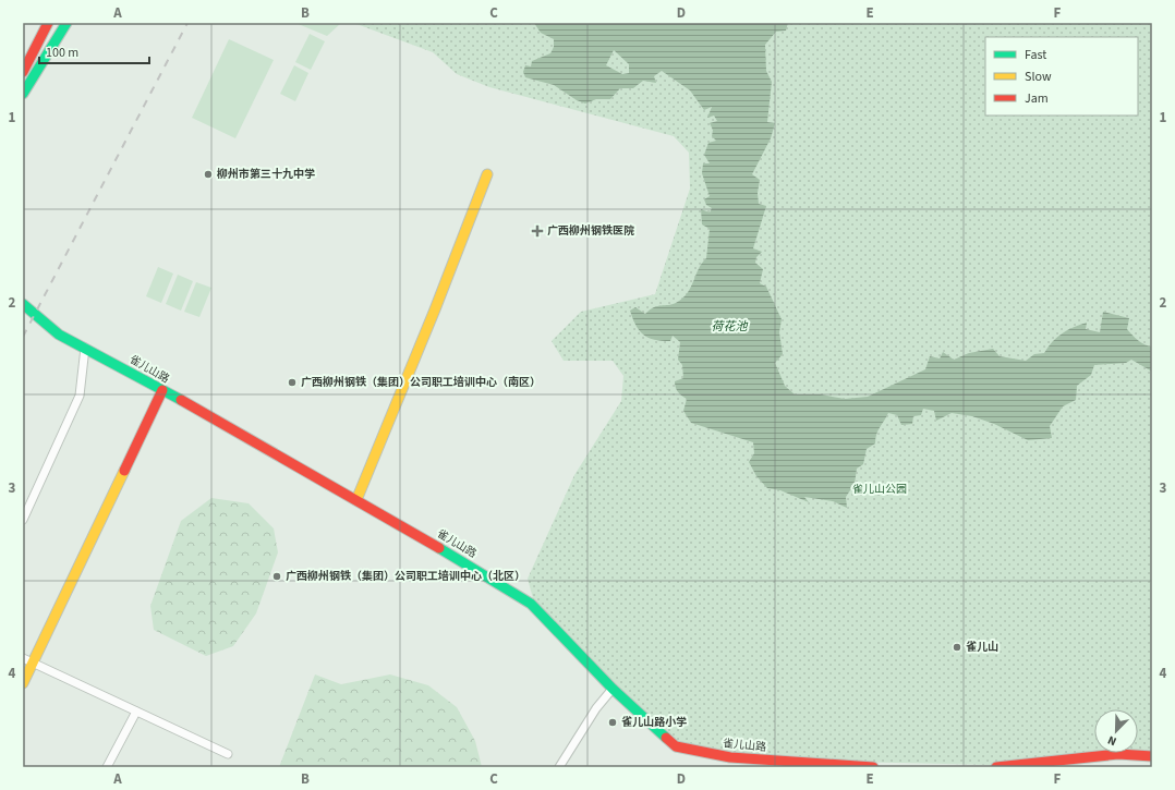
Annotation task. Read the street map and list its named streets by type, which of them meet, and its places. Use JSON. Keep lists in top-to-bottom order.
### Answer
{
  "streets": {
    "main road": ["雀儿山路"]
  },
  "water": ["荷花池"],
  "parks": ["雀儿山公园"],
  "places": {
    "other": [
      "柳州市第三十九中学",
      "广西柳州钢铁（集团）公司职工培训中心（南区）",
      "广西柳州钢铁（集团）公司职工培训中心（北区）",
      "雀儿山",
      "雀儿山路小学"
    ],
    "health": ["广西柳州钢铁医院"]
  },
  "legend": ["Fast", "Slow", "Jam"],
  "scale_bar": "100 m",
  "north": "bottom left",
  "grid": {
    "columns": [
      "A",
      "B",
      "C",
      "D",
      "E",
      "F"
    ],
    "rows": [
      "1",
      "2",
      "3",
      "4"
    ]
  }
}
